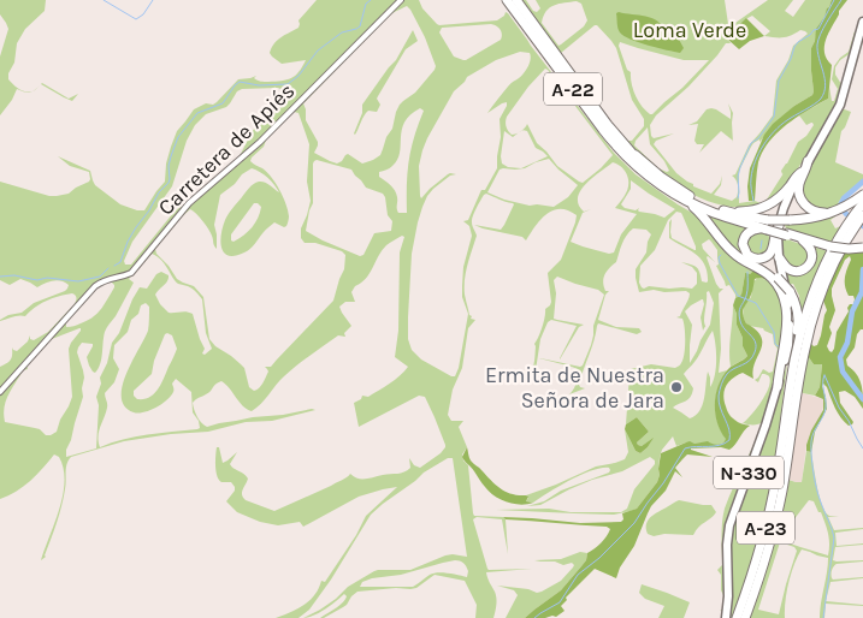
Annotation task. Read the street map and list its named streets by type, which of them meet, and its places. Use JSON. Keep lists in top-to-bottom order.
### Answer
{
  "streets": {
    "highway": ["A-22", "N-330", "A-23"],
    "street": ["Carretera de Apiés"]
  },
  "parks": ["Loma Verde"],
  "places": ["Ermita de Nuestra Señora de Jara"]
}
